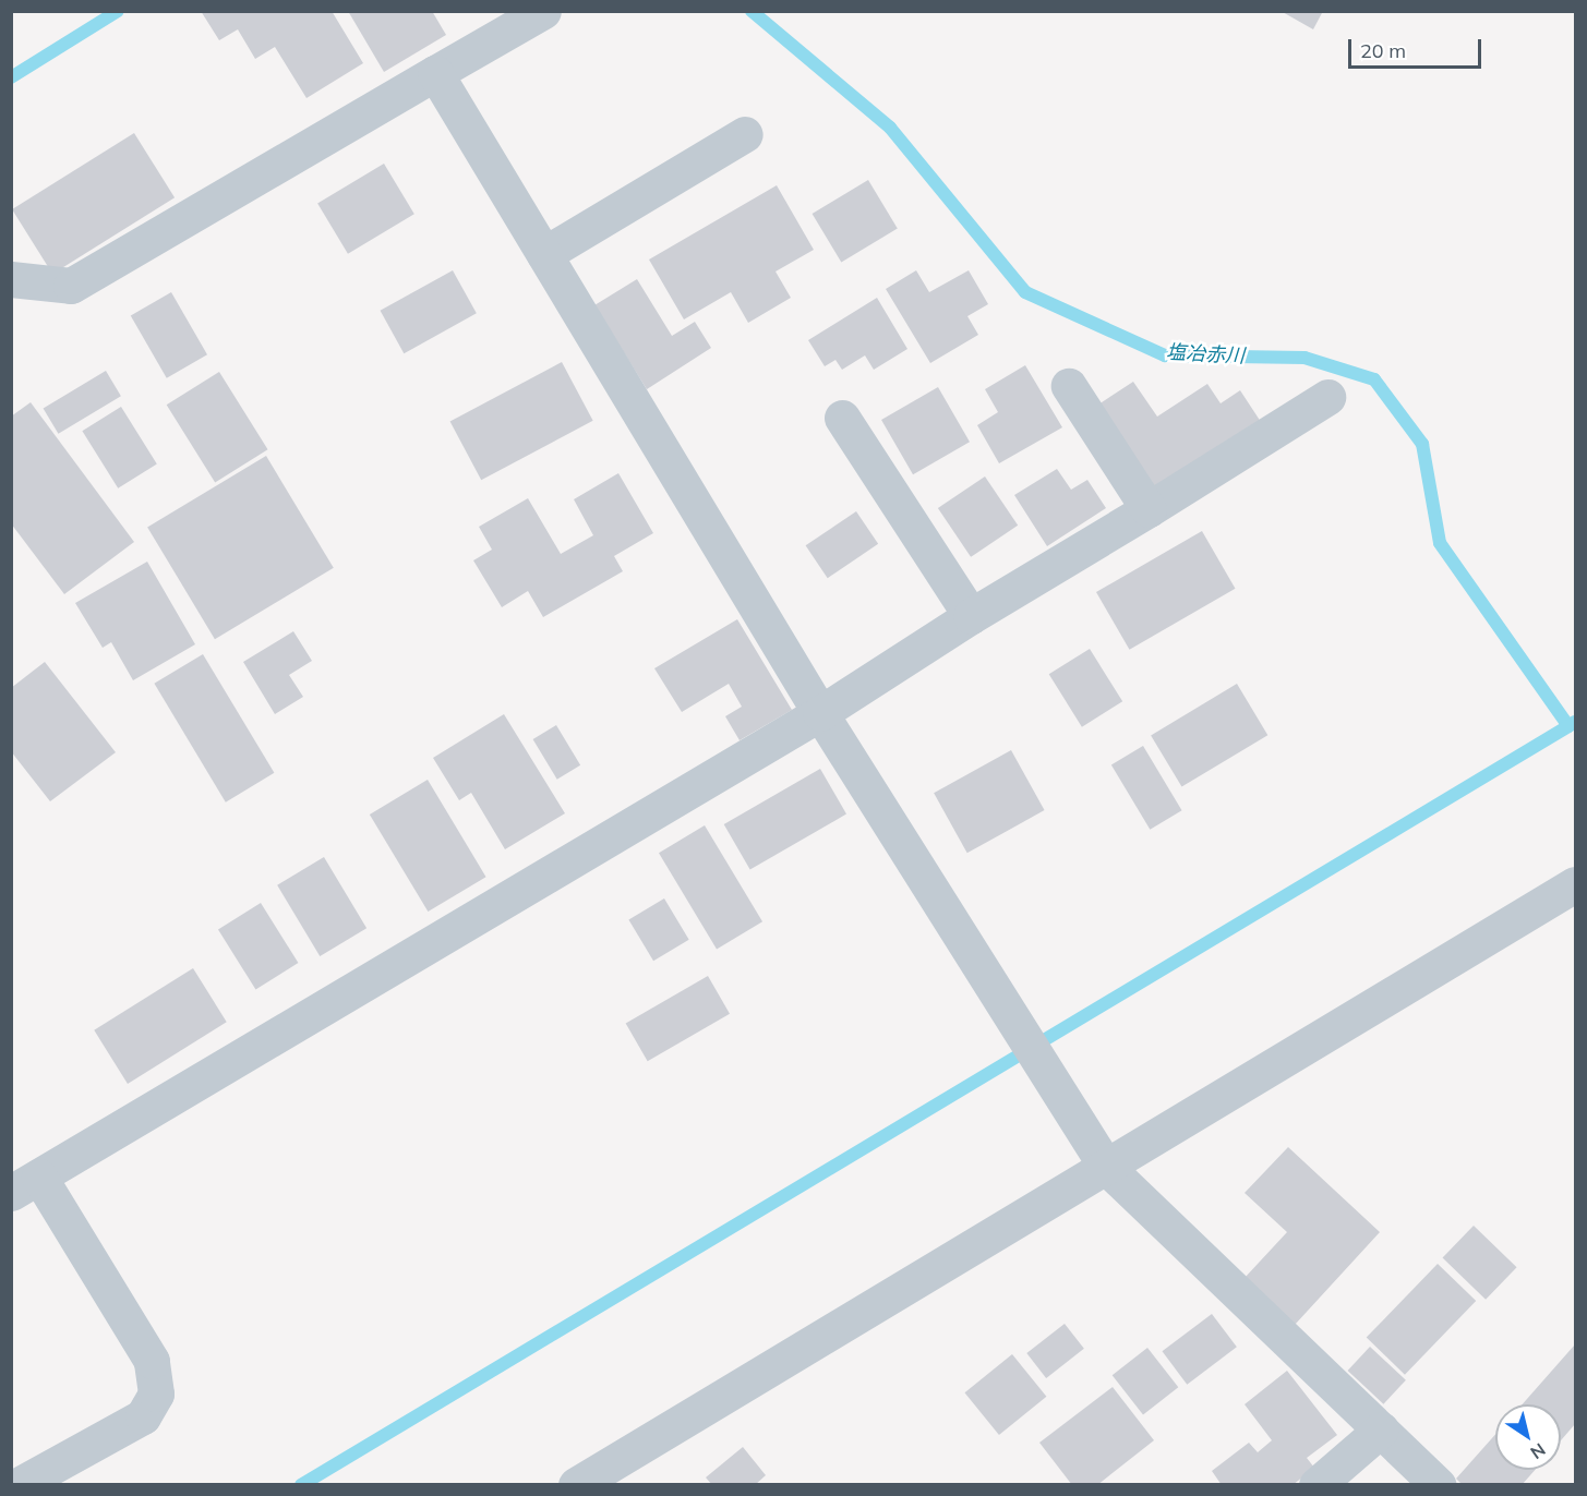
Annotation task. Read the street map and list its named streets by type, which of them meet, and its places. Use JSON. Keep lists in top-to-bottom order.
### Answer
{
  "water": ["塩冶赤川"],
  "scale_bar": "20 m",
  "north": "bottom right"
}
